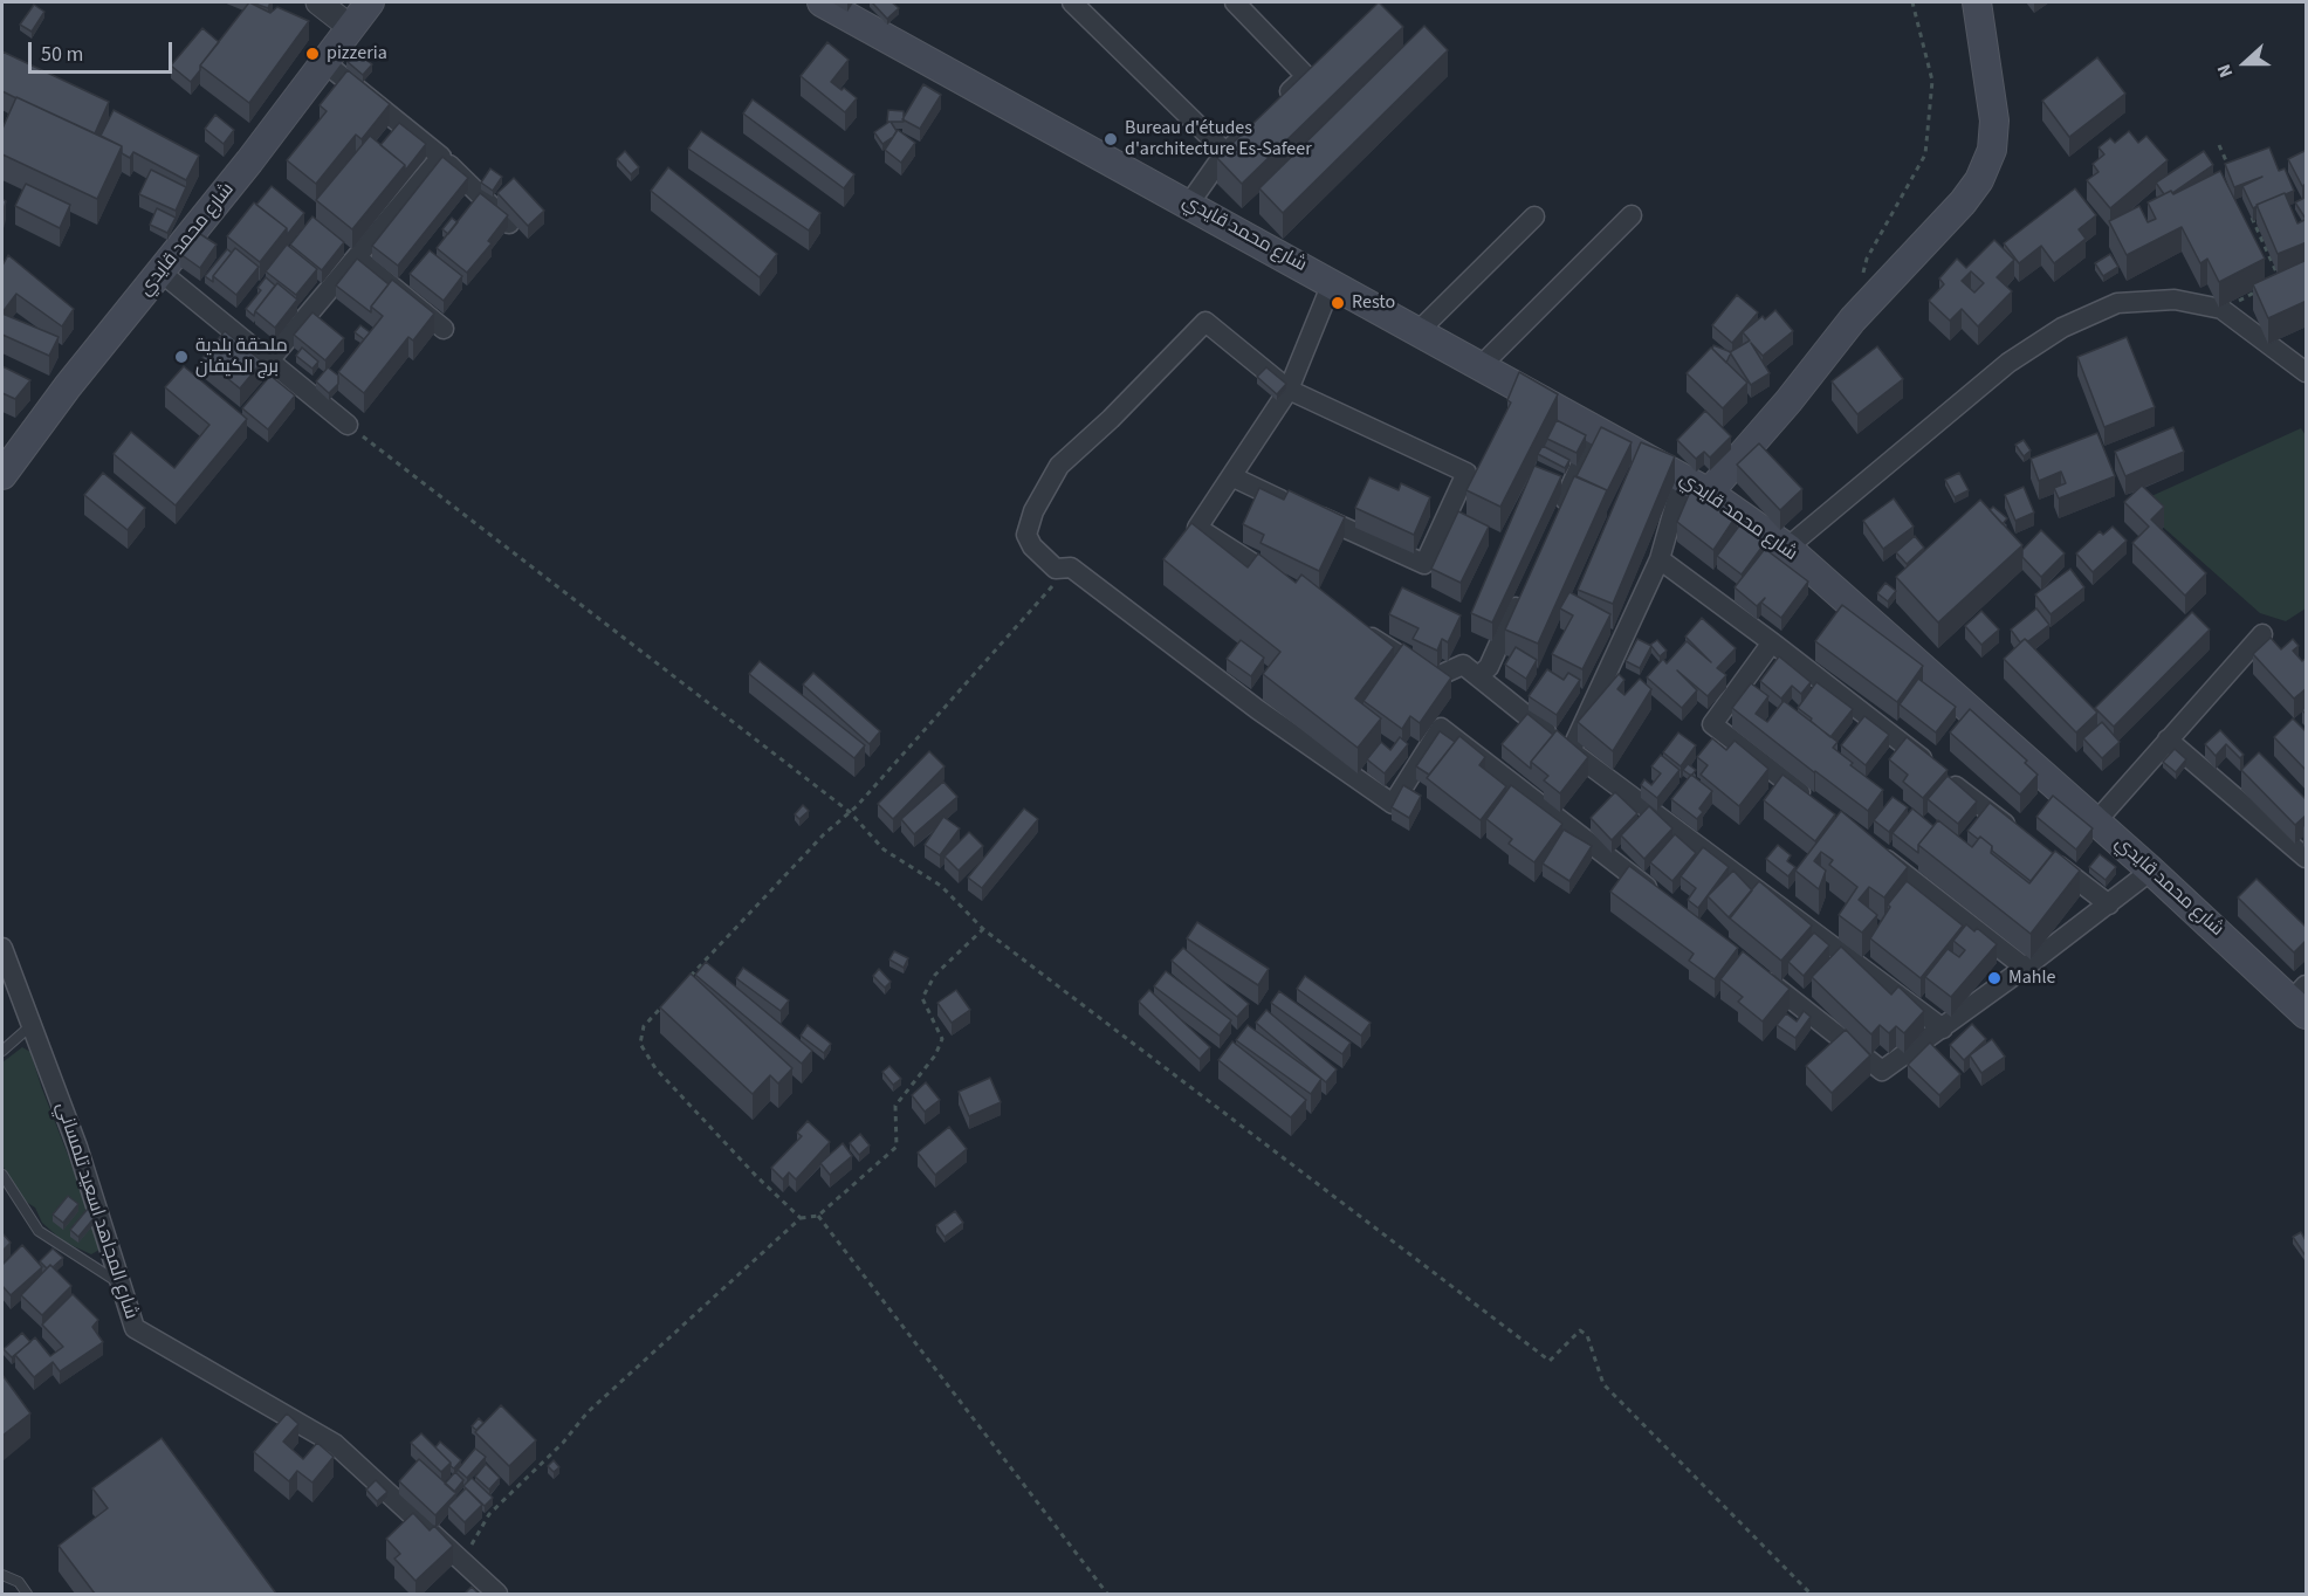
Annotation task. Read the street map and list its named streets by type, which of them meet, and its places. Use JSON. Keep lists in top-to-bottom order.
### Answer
{
  "streets": {
    "main road": ["شارع محمد قايدي"],
    "street": ["شارع المجاهد اسعيد تلمساني"]
  },
  "places": [
    "pizzeria",
    "Bureau d'études d'architecture Es-Safeer",
    "Resto",
    "ملحقة بلدية برج الكيفان",
    "Mahle"
  ],
  "scale_bar": "50 m",
  "north": "left"
}
